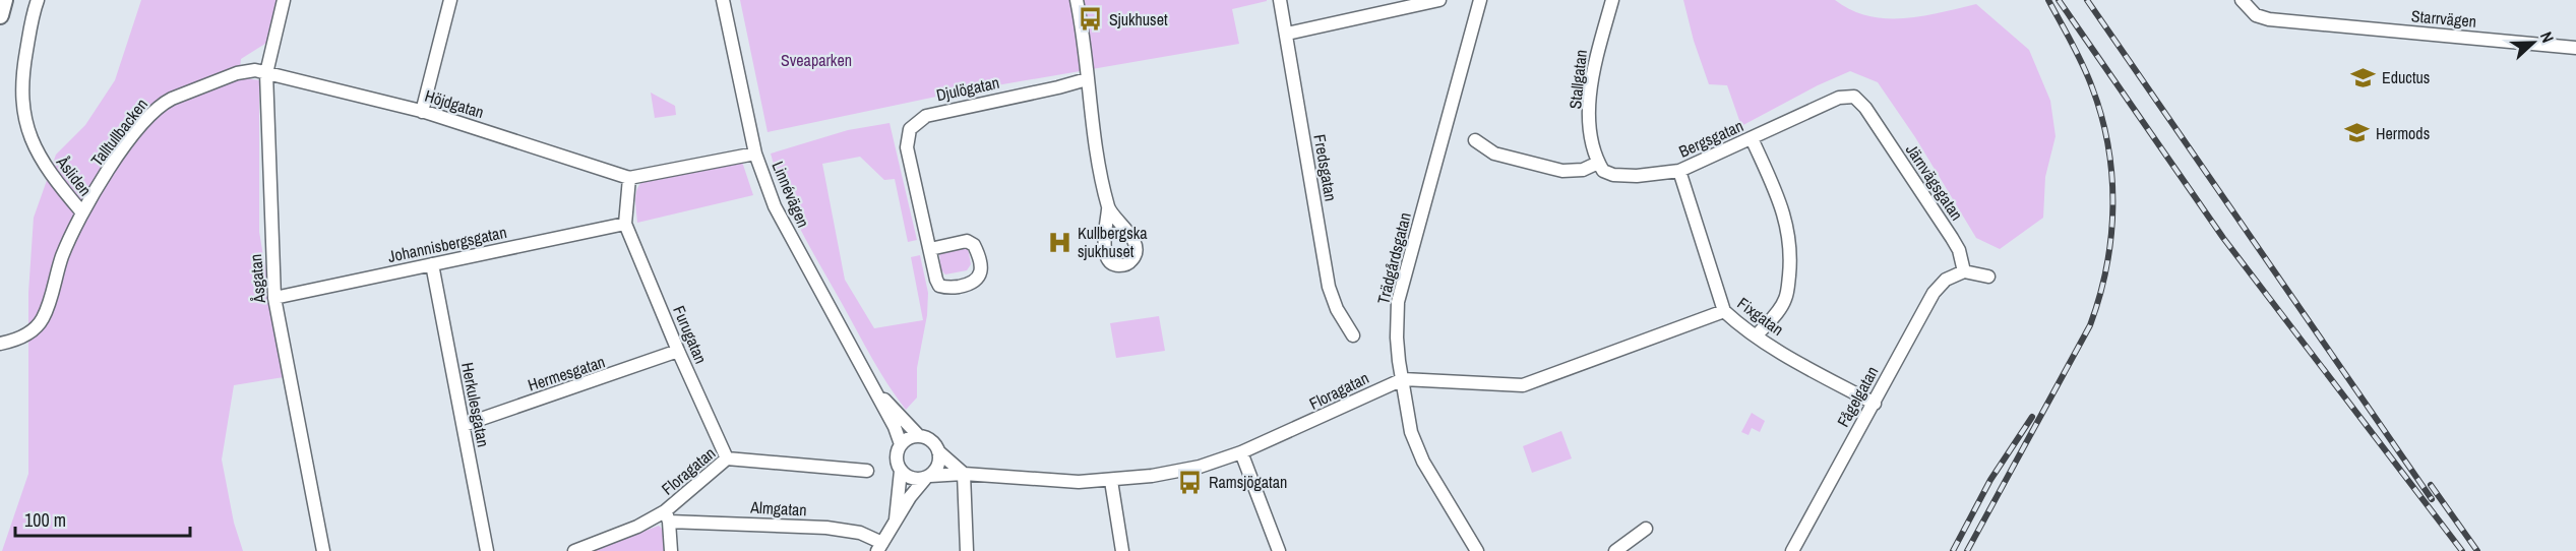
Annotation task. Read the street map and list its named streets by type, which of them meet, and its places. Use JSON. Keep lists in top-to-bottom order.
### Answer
{
  "streets": {
    "street": [
      "Starrvägen",
      "Stallgatan",
      "Djulögatan",
      "Höjdgatan",
      "Talltullbacken",
      "Bergsgatan",
      "Fredsgatan",
      "Åsliden",
      "Järnvägsgatan",
      "Linnévägen",
      "Johannisbergsgatan",
      "Trädgårdsgatan",
      "Åsgatan",
      "Fixgatan",
      "Furugatan",
      "Hermesgatan",
      "Floragatan",
      "Fågelgatan",
      "Herkulesgatan",
      "Almgatan"
    ]
  },
  "crossings": [
    ["Stallgatan", "Bergsgatan"],
    ["Höjdgatan", "Talltullbacken"],
    ["Höjdgatan", "Linnévägen"],
    ["Höjdgatan", "Åsgatan"],
    ["Talltullbacken", "Åsliden"],
    ["Talltullbacken", "Åsgatan"],
    ["Bergsgatan", "Järnvägsgatan"],
    ["Bergsgatan", "Fixgatan"],
    ["Järnvägsgatan", "Fågelgatan"],
    ["Linnévägen", "Floragatan"],
    ["Johannisbergsgatan", "Åsgatan"],
    ["Johannisbergsgatan", "Furugatan"],
    ["Johannisbergsgatan", "Herkulesgatan"],
    ["Trädgårdsgatan", "Floragatan"],
    ["Fixgatan", "Floragatan"],
    ["Fixgatan", "Fågelgatan"],
    ["Furugatan", "Hermesgatan"],
    ["Furugatan", "Floragatan"],
    ["Hermesgatan", "Herkulesgatan"],
    ["Floragatan", "Almgatan"]
  ],
  "parks": ["Sveaparken"],
  "places": {
    "bus stop": ["Sjukhuset", "Ramsjögatan"],
    "school or university": ["Eductus", "Hermods"],
    "hospital": ["Kullbergska sjukhuset"]
  },
  "scale_bar": "100 m",
  "north": "right"
}
